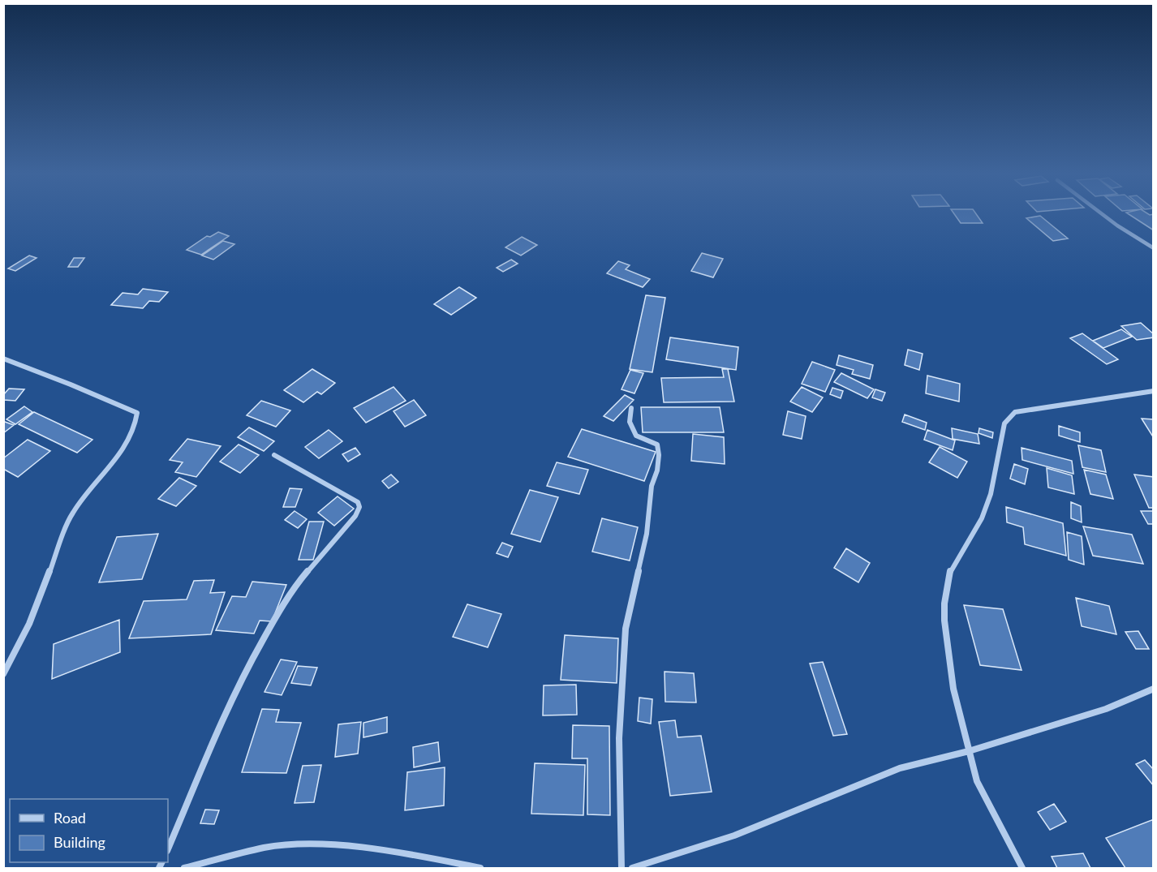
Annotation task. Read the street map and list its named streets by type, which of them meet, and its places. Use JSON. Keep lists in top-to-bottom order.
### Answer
{
  "legend": ["Road", "Building"]
}
